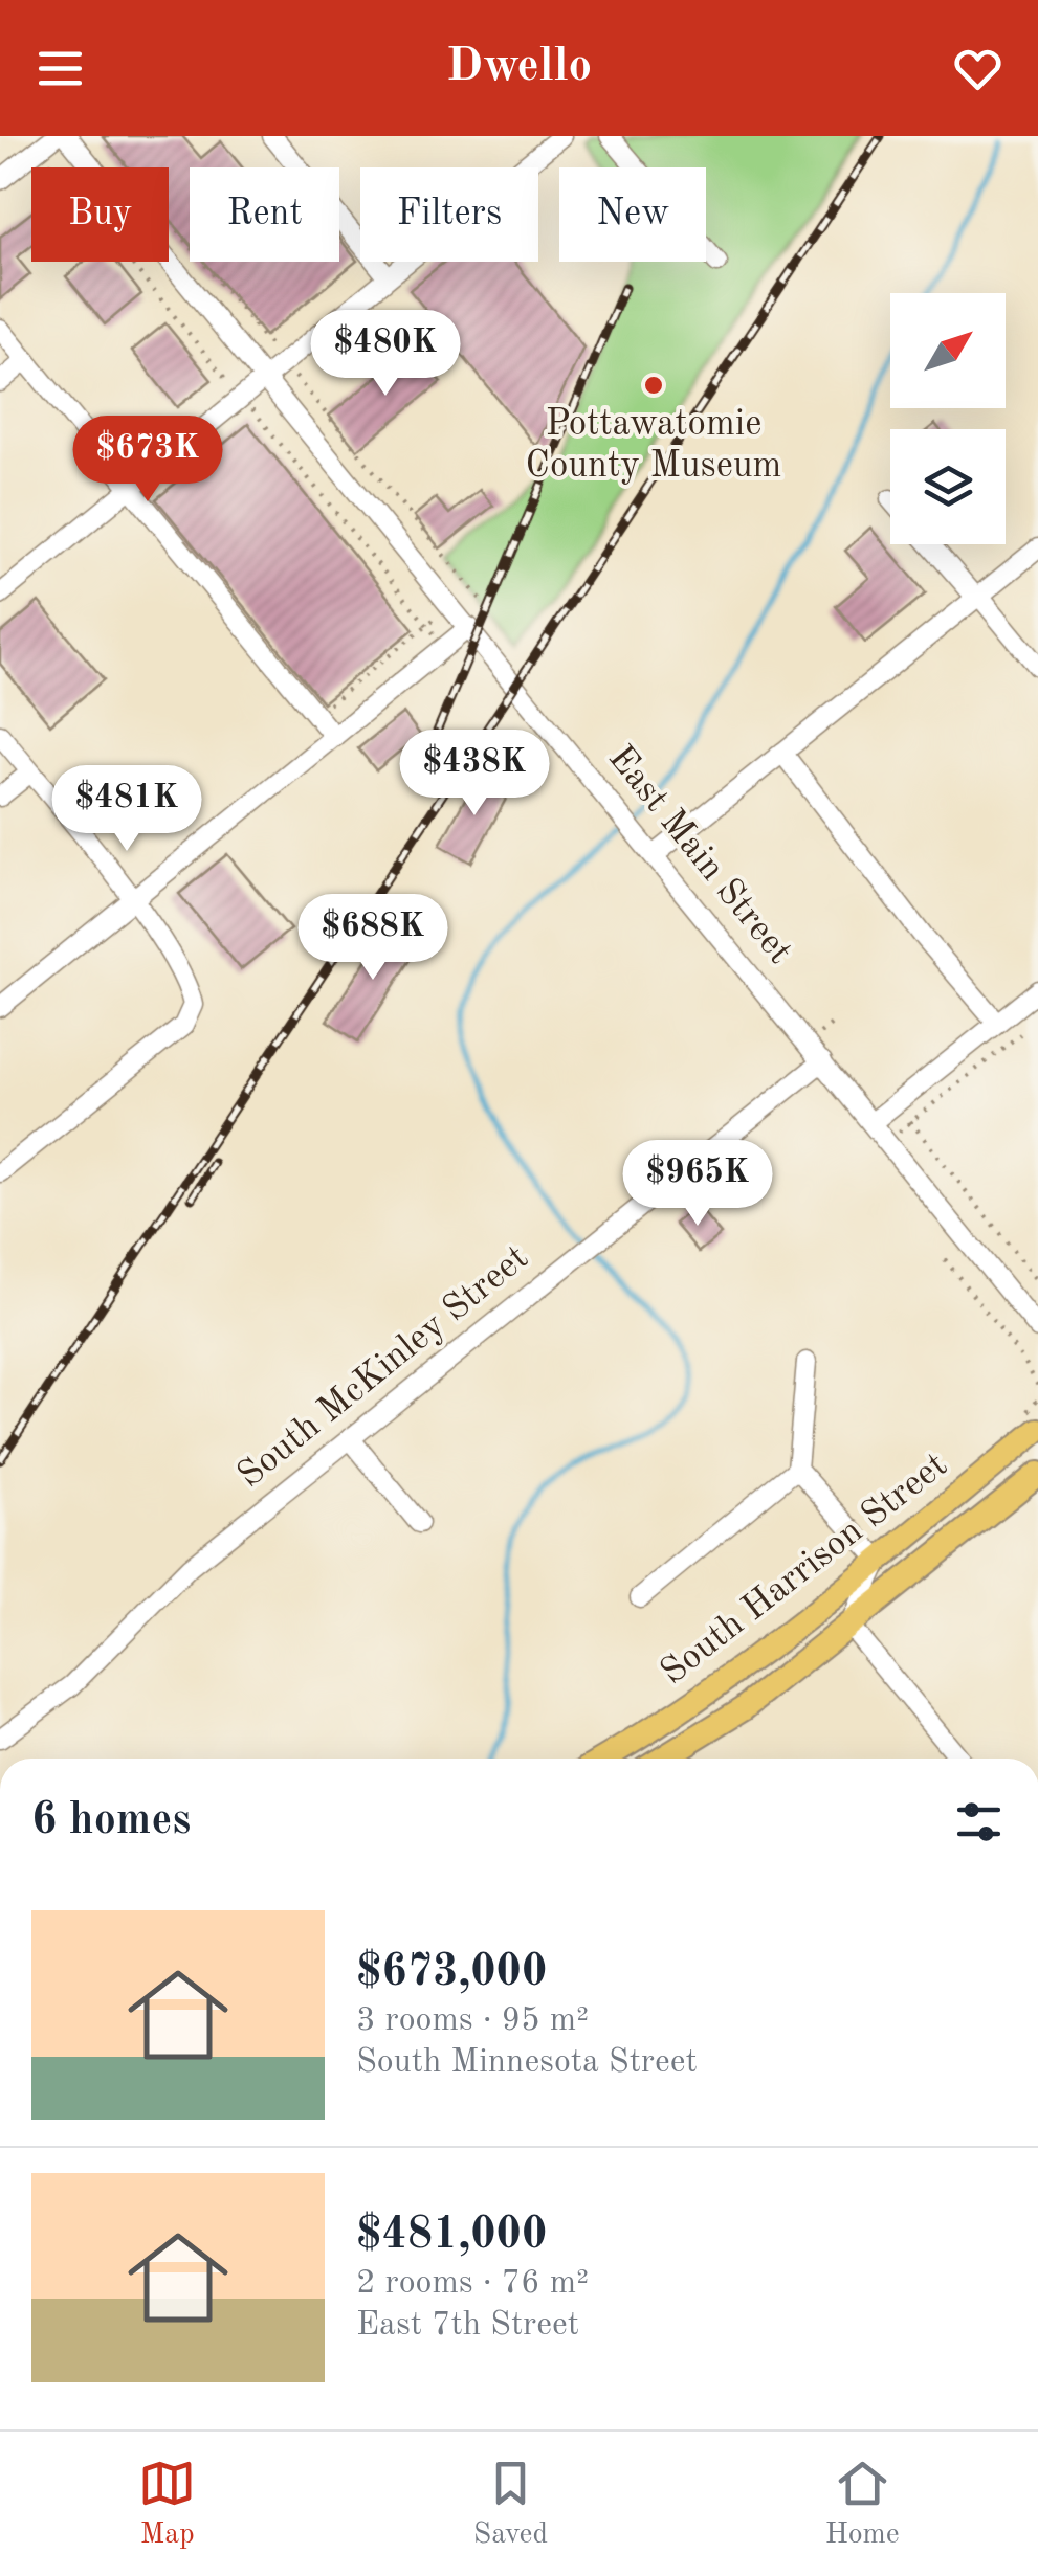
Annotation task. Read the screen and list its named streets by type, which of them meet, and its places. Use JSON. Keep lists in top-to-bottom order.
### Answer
{
  "streets": {
    "main road": ["South Harrison Street"],
    "street": ["East Main Street", "South McKinley Street"]
  },
  "crossings": [
    ["East Main Street", "South McKinley Street"]
  ],
  "places": ["Pottawatomie County Museum"],
  "north": "top right",
  "page": {
    "header": "Dwello",
    "chip": [
      "Buy",
      "Rent",
      "Filters",
      "New"
    ],
    "price": [
      "$480K",
      "$673K",
      "$438K",
      "$481K",
      "$688K",
      "$965K"
    ],
    "heading": "6 homes",
    "list": [
      {
        "name": "$673,000",
        "note": "3 rooms · 95 m² · South Minnesota Street"
      },
      {
        "name": "$481,000",
        "note": "2 rooms · 76 m² · East 7th Street"
      }
    ],
    "tabs": ["Map", "Saved", "Home"]
  }
}
